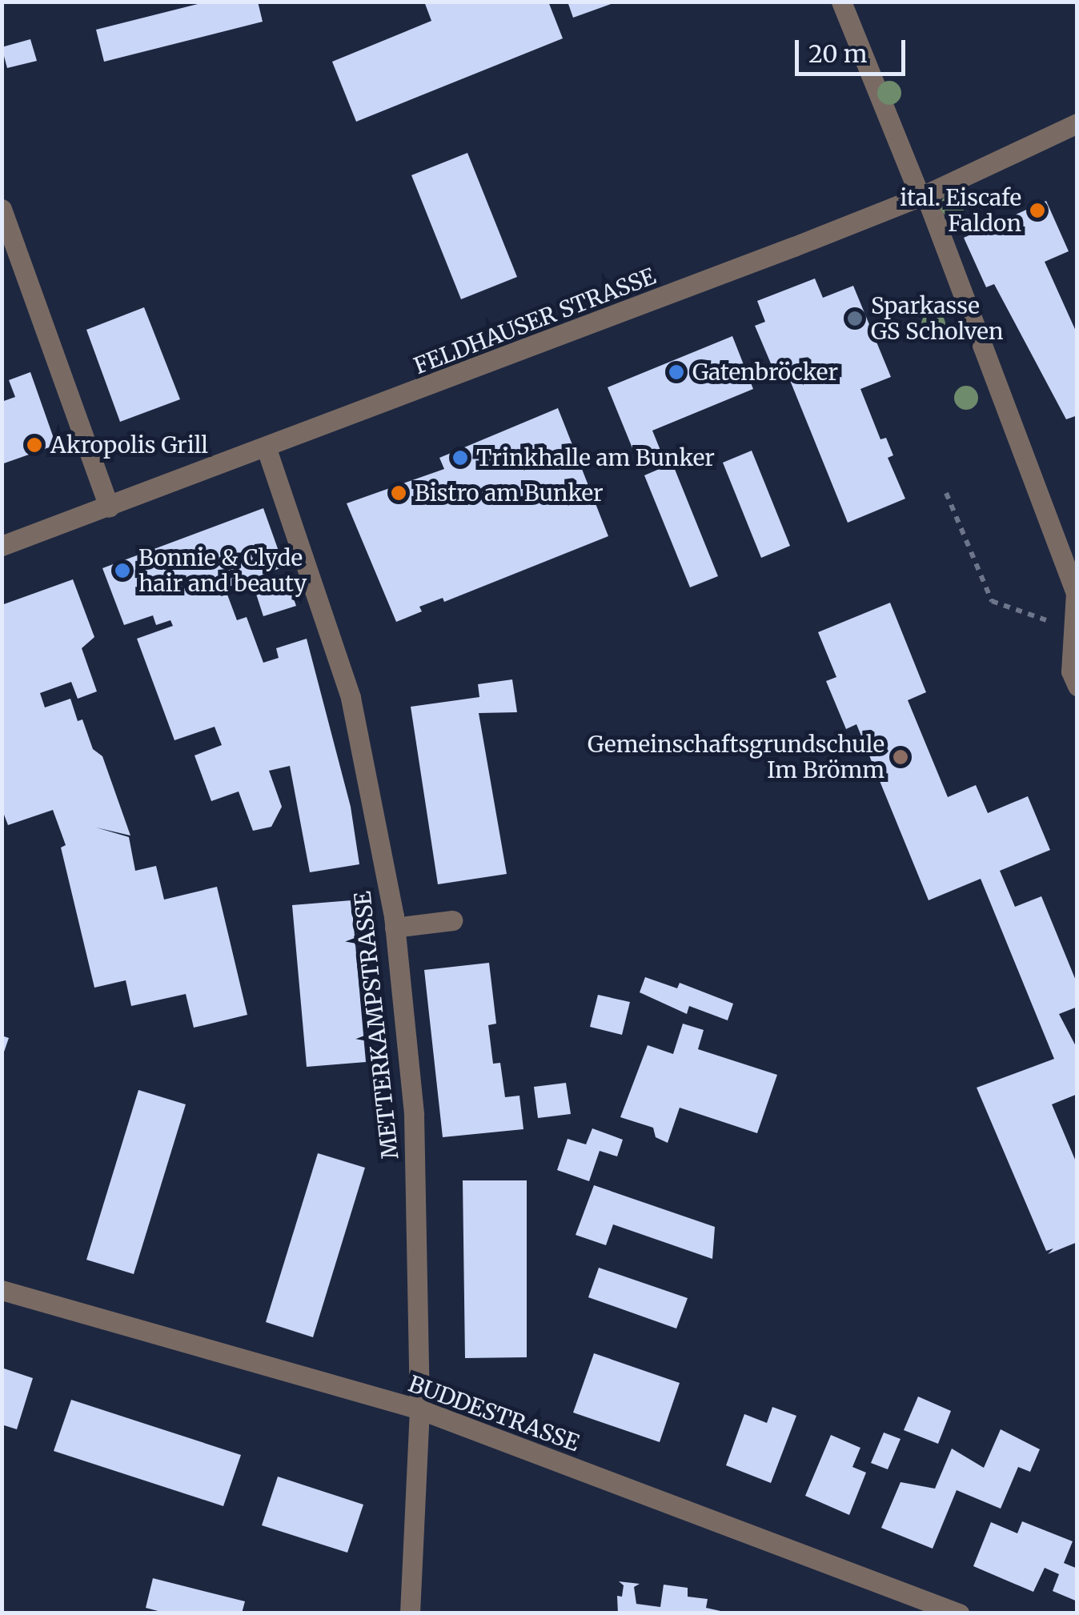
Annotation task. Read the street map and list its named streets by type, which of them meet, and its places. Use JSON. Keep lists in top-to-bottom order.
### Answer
{
  "streets": {
    "street": ["FELDHAUSER STRASSE", "METTERKAMPSTRASSE", "BUDDESTRASSE"]
  },
  "crossings": [
    ["FELDHAUSER STRASSE", "METTERKAMPSTRASSE"],
    ["METTERKAMPSTRASSE", "BUDDESTRASSE"]
  ],
  "places": [
    "ital. Eiscafe Faldon",
    "Sparkasse GS Scholven",
    "Gatenbröcker",
    "Akropolis Grill",
    "Trinkhalle am Bunker",
    "Bistro am Bunker",
    "Bonnie & Clyde hair and beauty",
    "Gemeinschaftsgrundschule Im Brömm"
  ],
  "scale_bar": "20 m"
}
